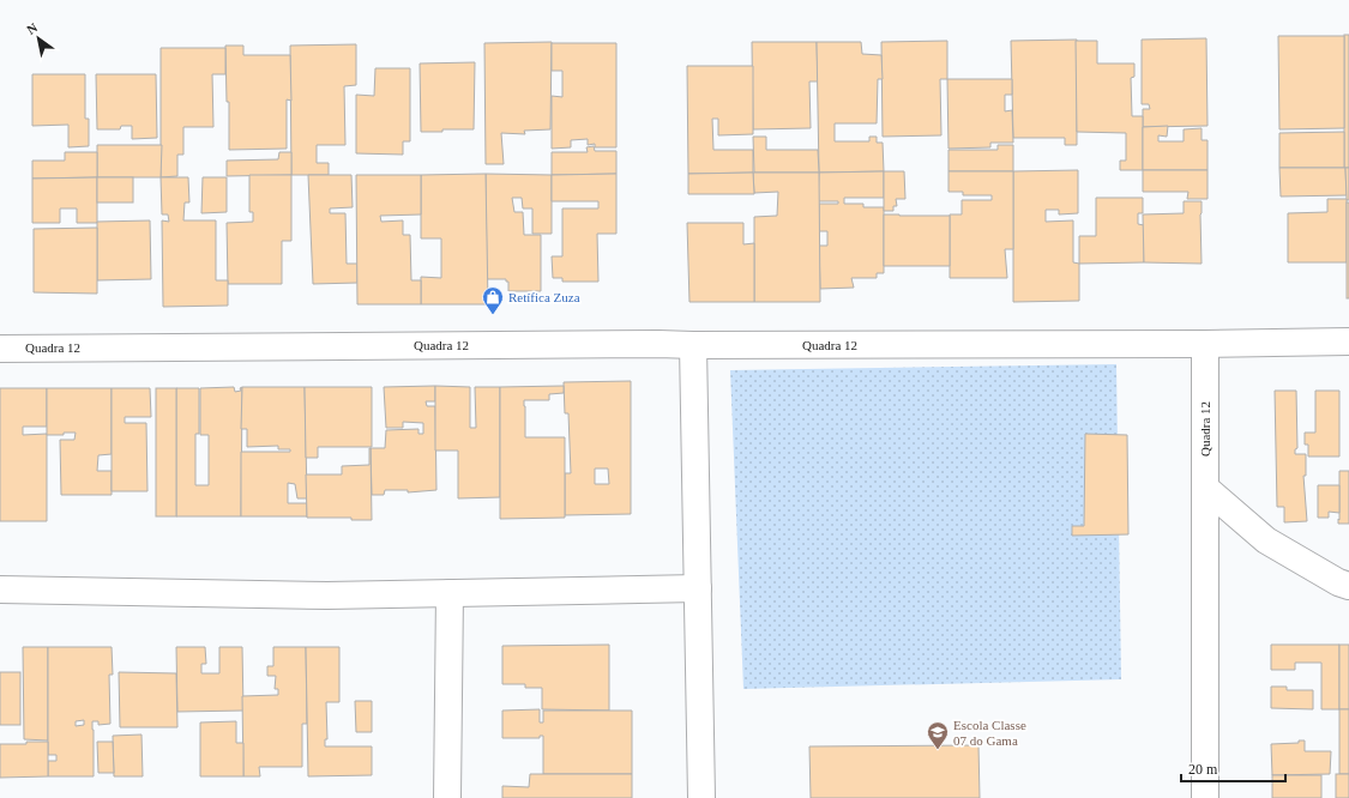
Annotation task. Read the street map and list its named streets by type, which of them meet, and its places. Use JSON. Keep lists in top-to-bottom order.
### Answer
{
  "streets": {
    "street": ["Quadra 12"]
  },
  "places": {
    "shop": ["Retífica Zuza"],
    "school or university": ["Escola Classe 07 do Gama"]
  },
  "scale_bar": "20 m",
  "north": "top left"
}
